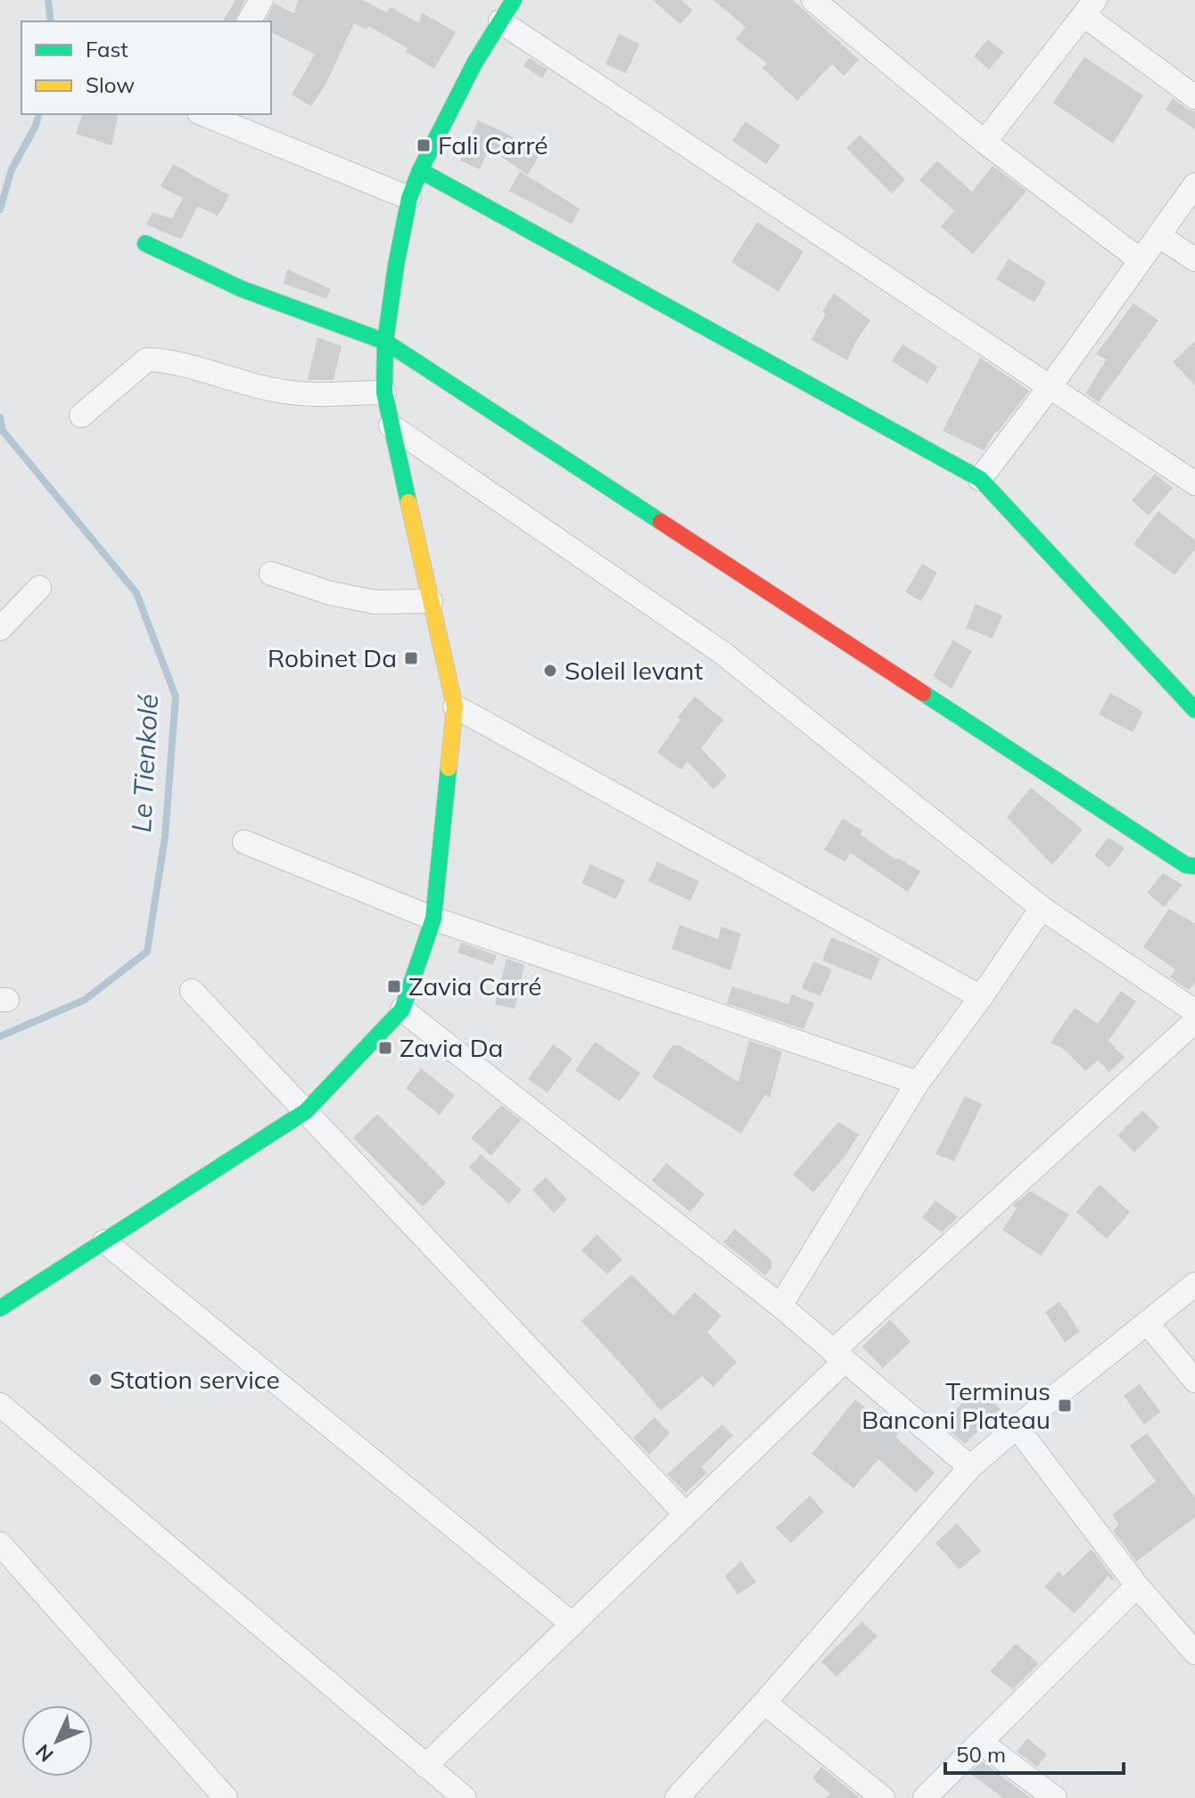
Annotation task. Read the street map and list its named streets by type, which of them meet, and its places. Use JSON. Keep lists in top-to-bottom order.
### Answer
{
  "water": ["Le Tienkolé"],
  "places": {
    "transit": [
      "Fali Carré",
      "Robinet Da",
      "Zavia Carré",
      "Zavia Da",
      "Terminus Banconi Plateau"
    ],
    "other": ["Soleil levant", "Station service"]
  },
  "legend": ["Fast", "Slow"],
  "scale_bar": "50 m",
  "north": "bottom left"
}
